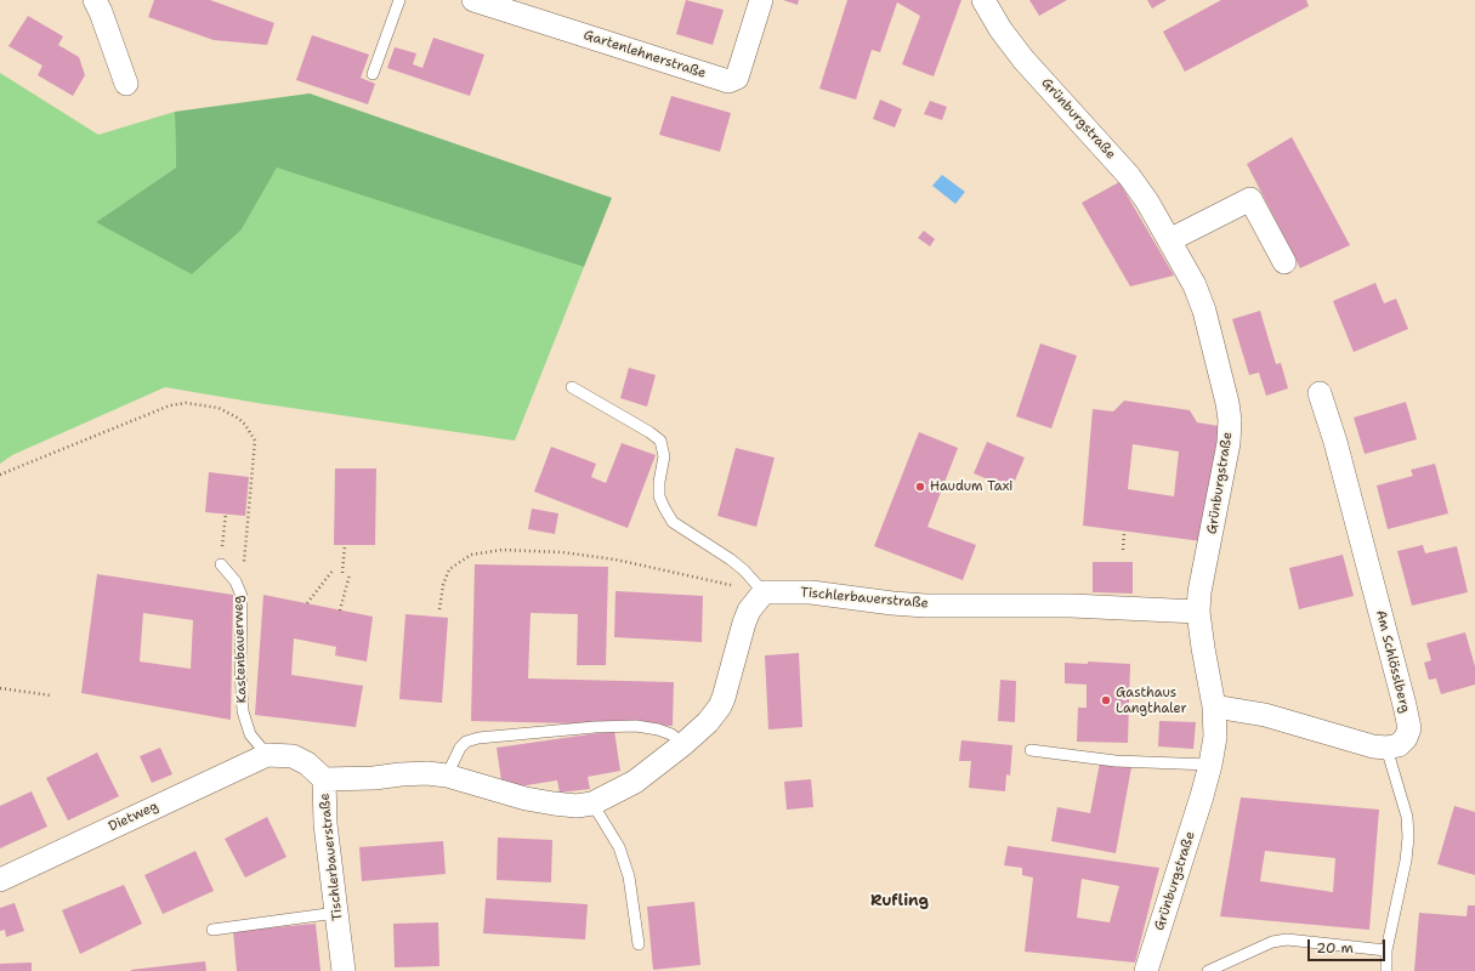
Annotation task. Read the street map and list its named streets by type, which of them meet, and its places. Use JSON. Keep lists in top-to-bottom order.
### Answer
{
  "streets": {
    "street": [
      "Gartenlehnerstraße",
      "Grünburgstraße",
      "Tischlerbauerstraße",
      "Am Schlösslberg",
      "Dietweg"
    ],
    "lane": ["Kastenbauerweg"]
  },
  "crossings": [
    ["Grünburgstraße", "Tischlerbauerstraße"],
    ["Kastenbauerweg", "Dietweg"]
  ],
  "districts": ["Rufling"],
  "places": ["Haudum Taxi", "Gasthaus Langthaler"],
  "scale_bar": "20 m"
}
